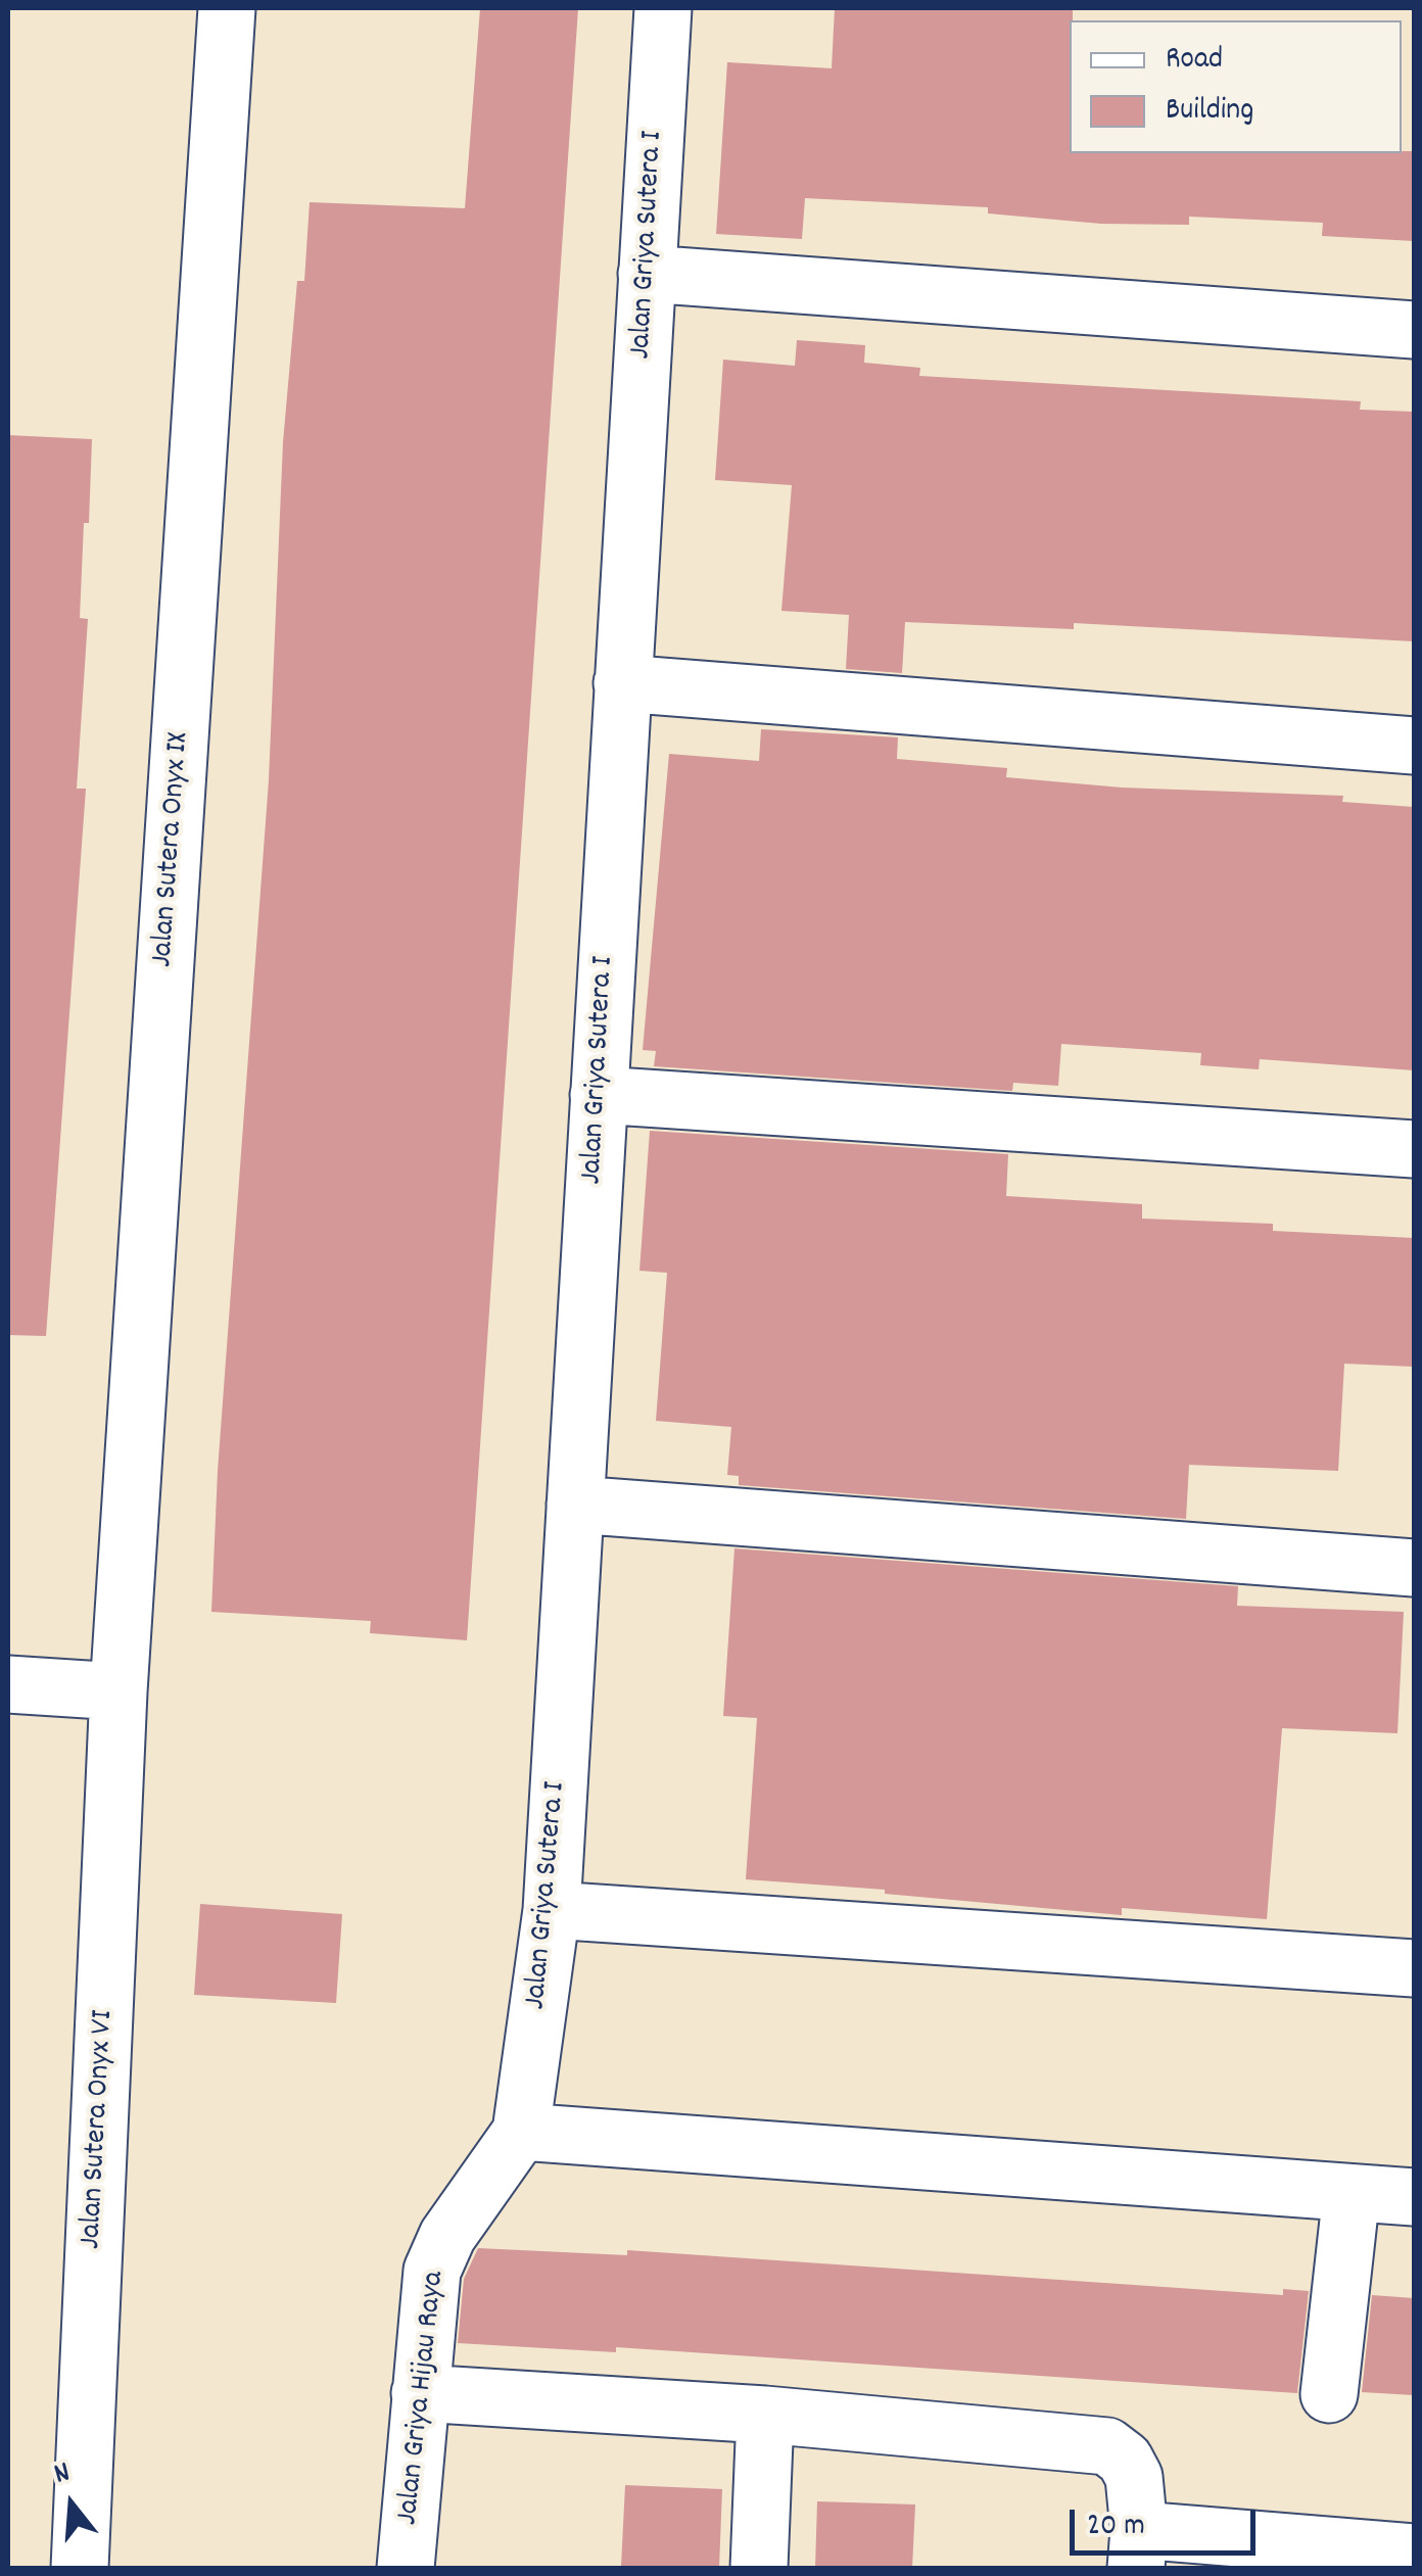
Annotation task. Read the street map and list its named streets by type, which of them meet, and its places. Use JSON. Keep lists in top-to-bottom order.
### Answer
{
  "streets": {
    "street": [
      "Jalan Griya Sutera I",
      "Jalan Sutera Onyx IX",
      "Jalan Sutera Onyx VI",
      "Jalan Griya Hijau Raya"
    ]
  },
  "crossings": [
    ["Jalan Griya Sutera I", "Jalan Griya Hijau Raya"],
    ["Jalan Sutera Onyx IX", "Jalan Sutera Onyx VI"]
  ],
  "legend": ["Road", "Building"],
  "scale_bar": "20 m",
  "north": "top"
}
